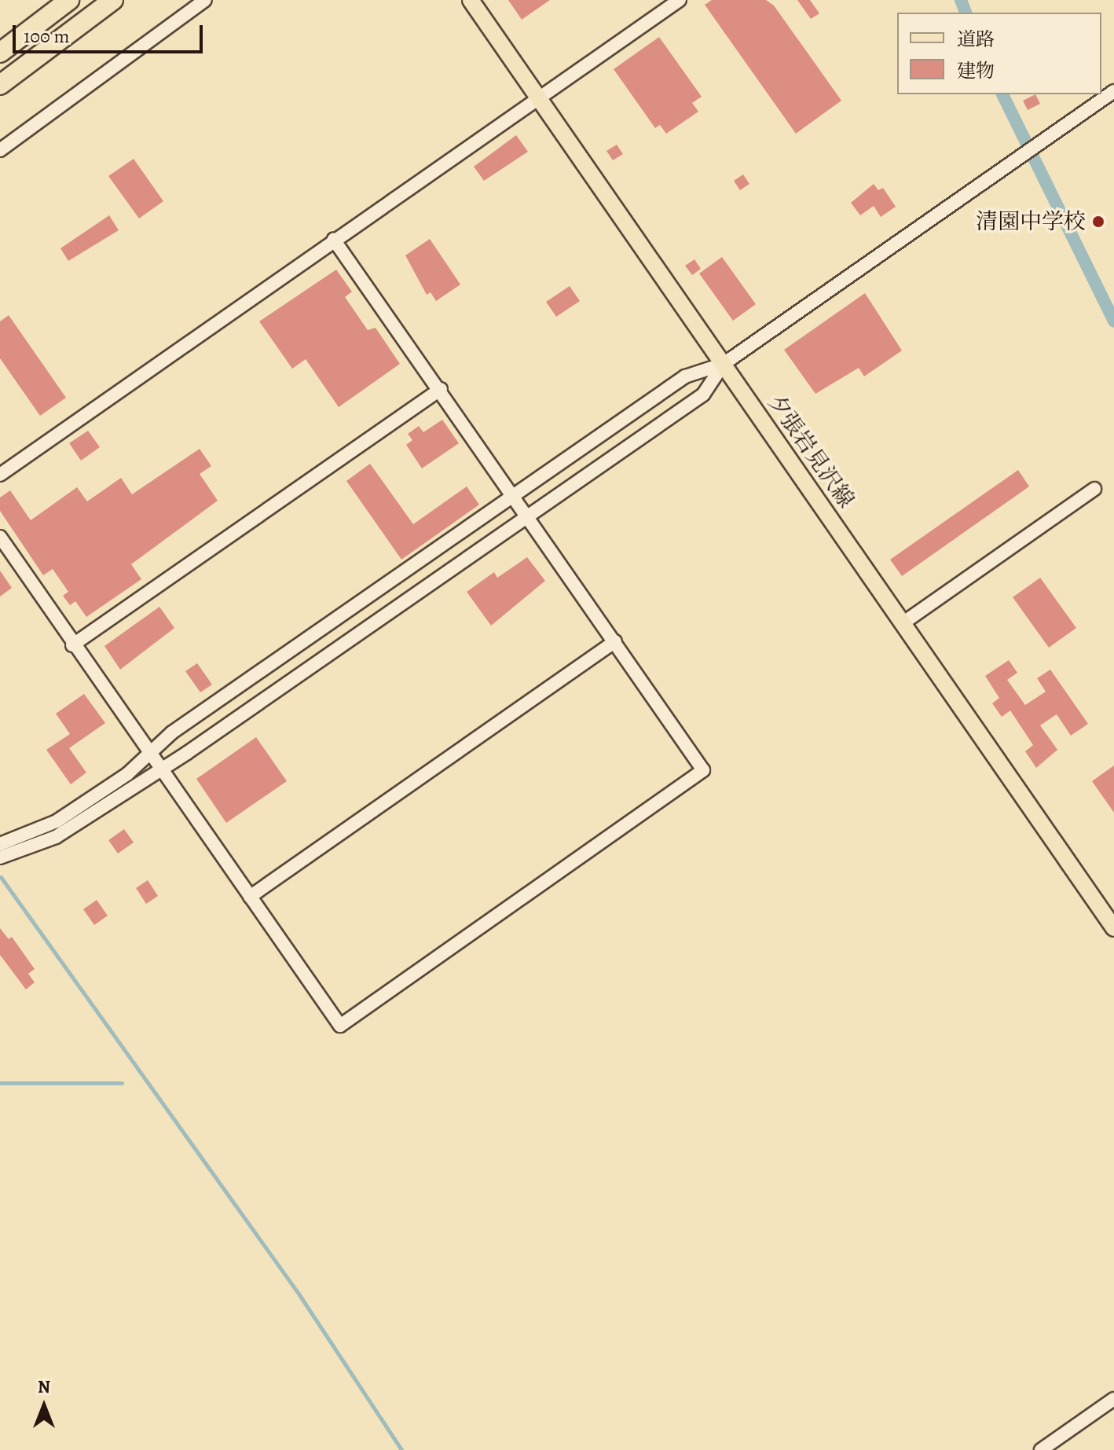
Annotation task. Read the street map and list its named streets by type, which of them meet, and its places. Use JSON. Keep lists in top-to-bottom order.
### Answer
{
  "streets": {
    "main road": ["夕張岩見沢線"]
  },
  "places": ["清園中学校"],
  "legend": ["道路", "建物"],
  "scale_bar": "100 m",
  "north": "top"
}
